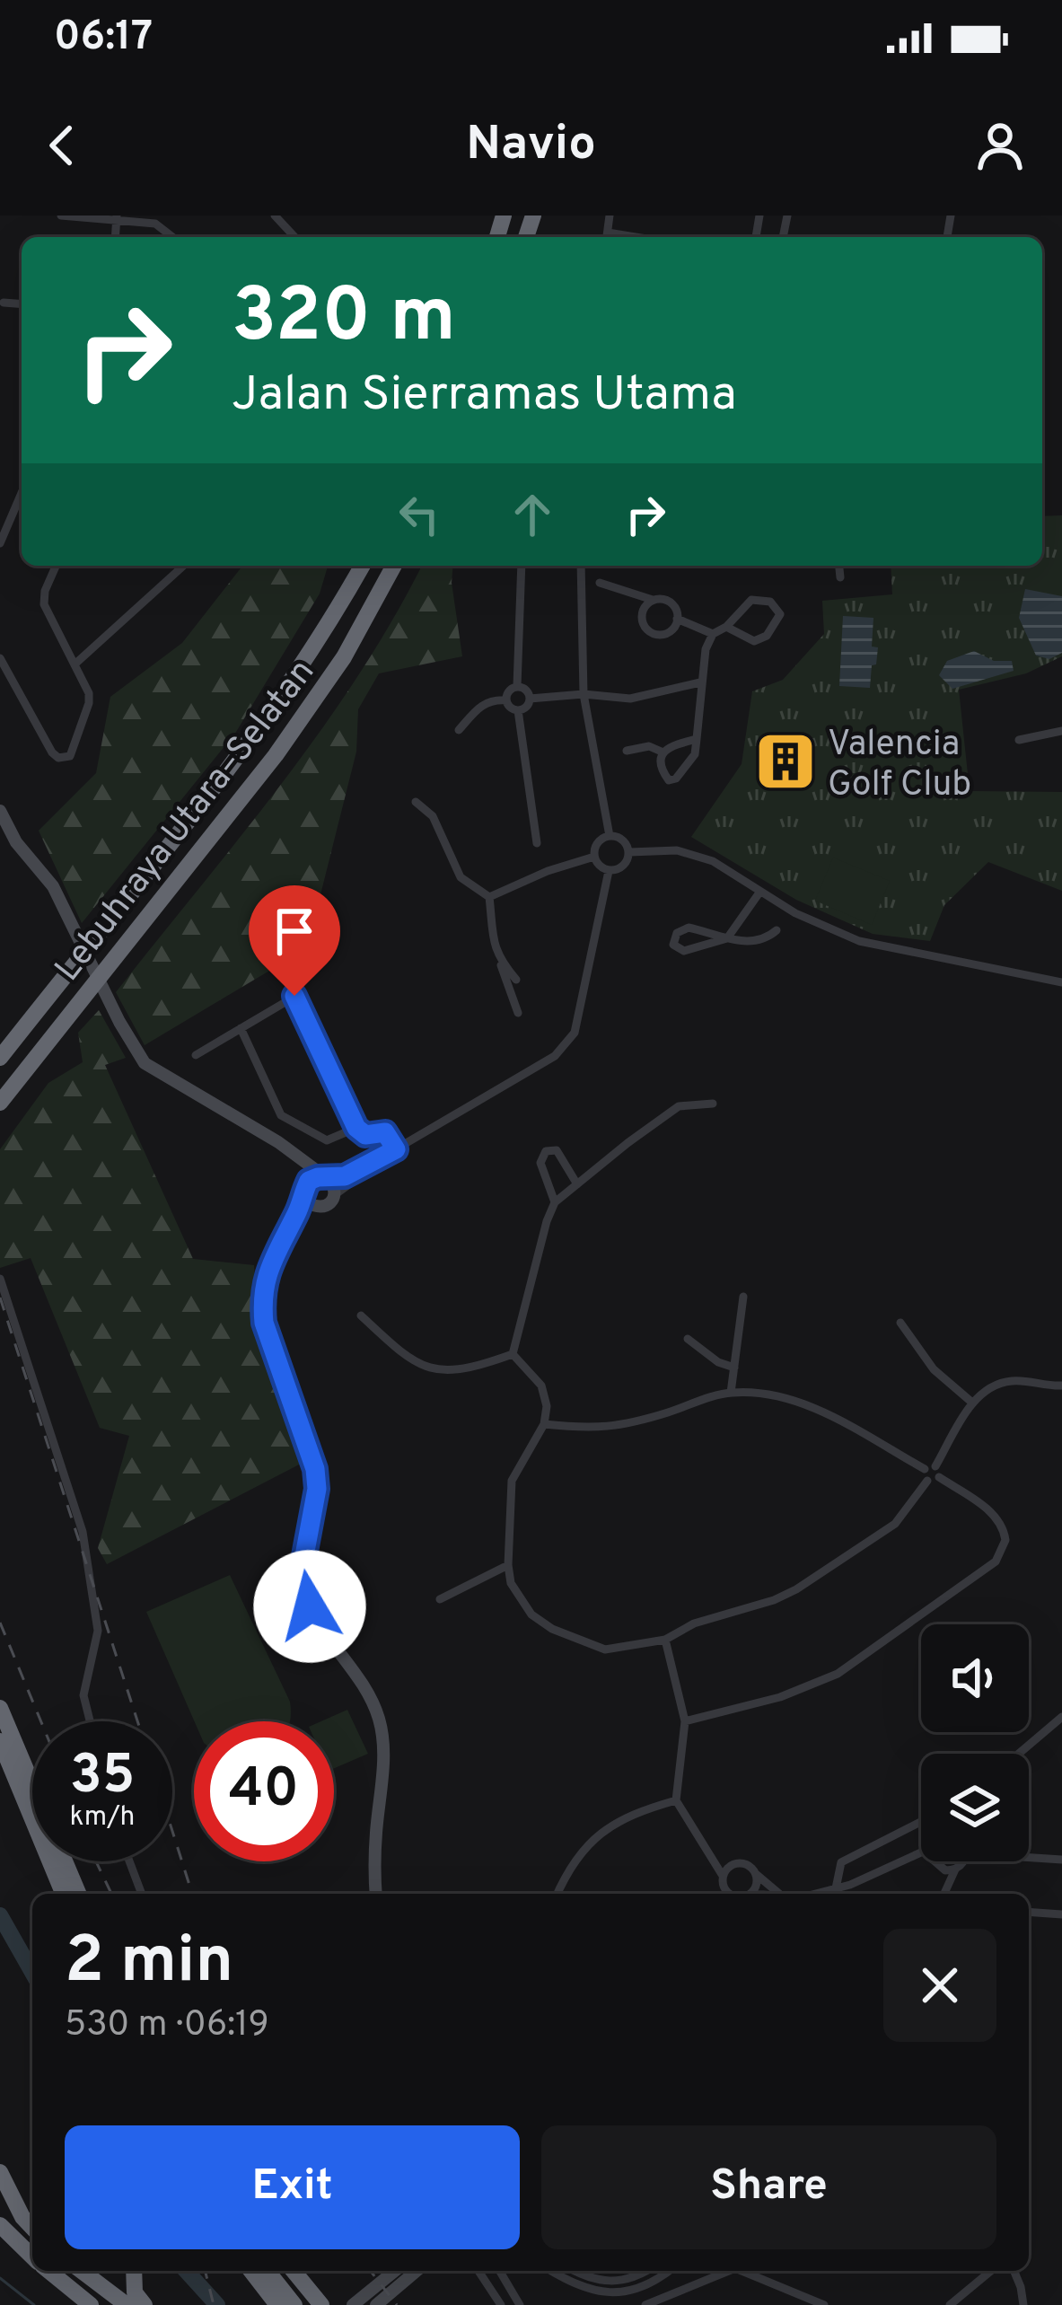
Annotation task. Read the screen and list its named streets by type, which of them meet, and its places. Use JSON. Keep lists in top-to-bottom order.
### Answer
{
  "streets": {
    "highway": ["Lebuhraya Utara–Selatan"]
  },
  "places": {
    "building": ["Valencia Golf Club"]
  },
  "page": {
    "status": "06:17",
    "header": "Navio",
    "turn": ["320 m", "Jalan Sierramas Utama"],
    "speed": "35 km/h",
    "limit": "40",
    "heading": ["2 min", "530 m · 06:19"],
    "buttons": ["Exit", "Share"]
  }
}
